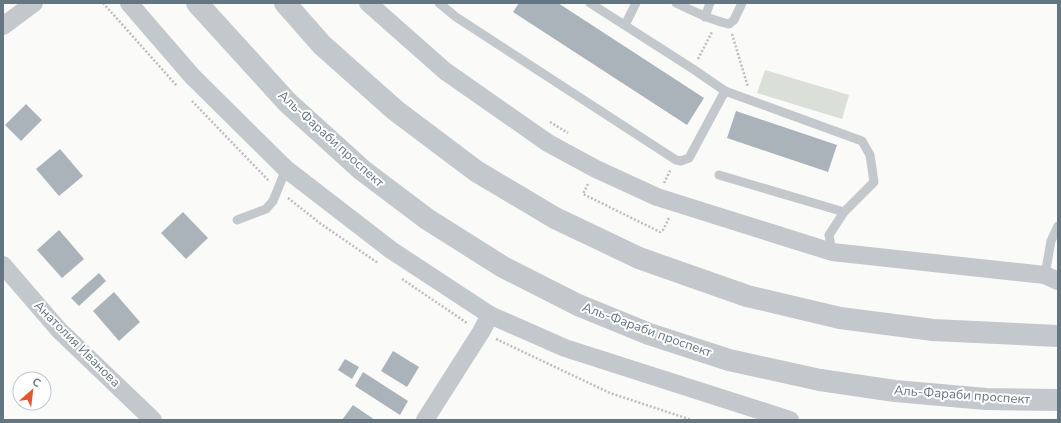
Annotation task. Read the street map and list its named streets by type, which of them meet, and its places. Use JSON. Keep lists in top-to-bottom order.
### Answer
{
  "streets": {
    "street": ["Аль-Фараби проспект", "Анатолия Иванова"]
  },
  "north": "top right"
}
